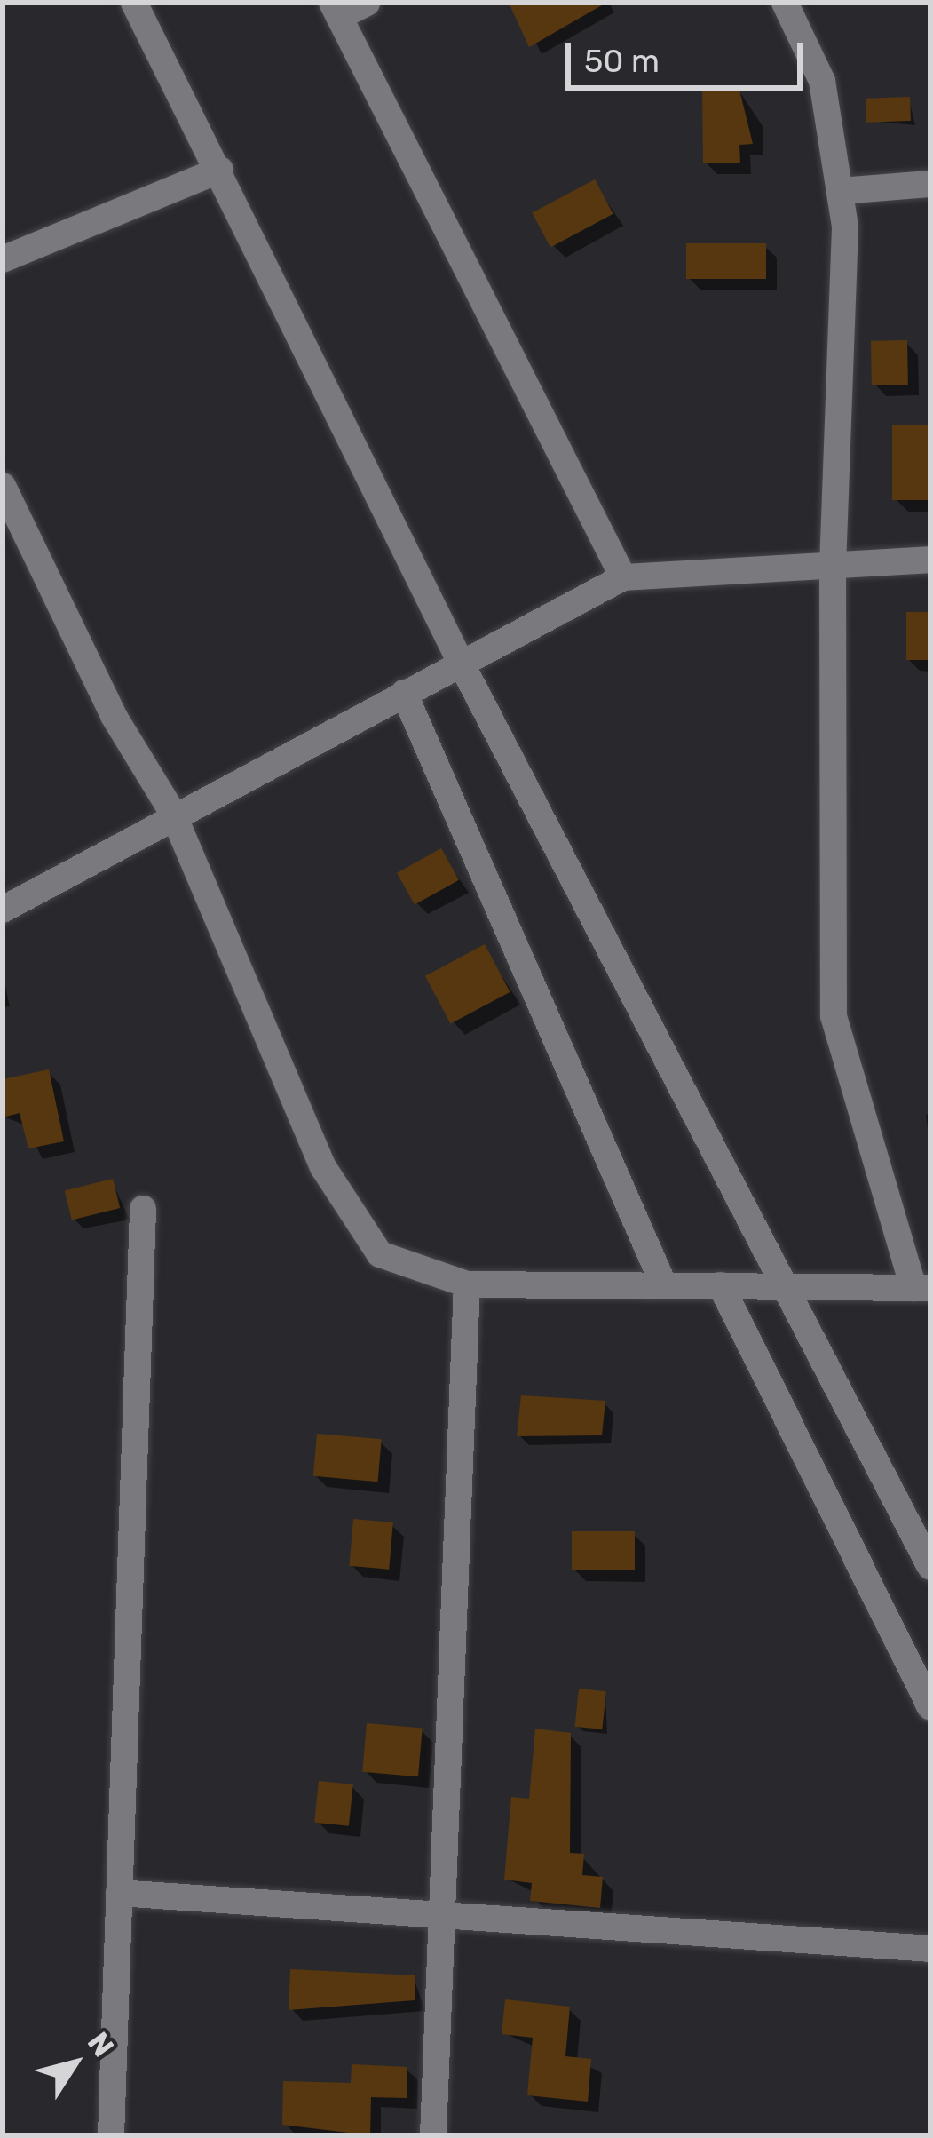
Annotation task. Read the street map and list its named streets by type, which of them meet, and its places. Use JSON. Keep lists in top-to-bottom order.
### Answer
{
  "scale_bar": "50 m",
  "north": "top right"
}
